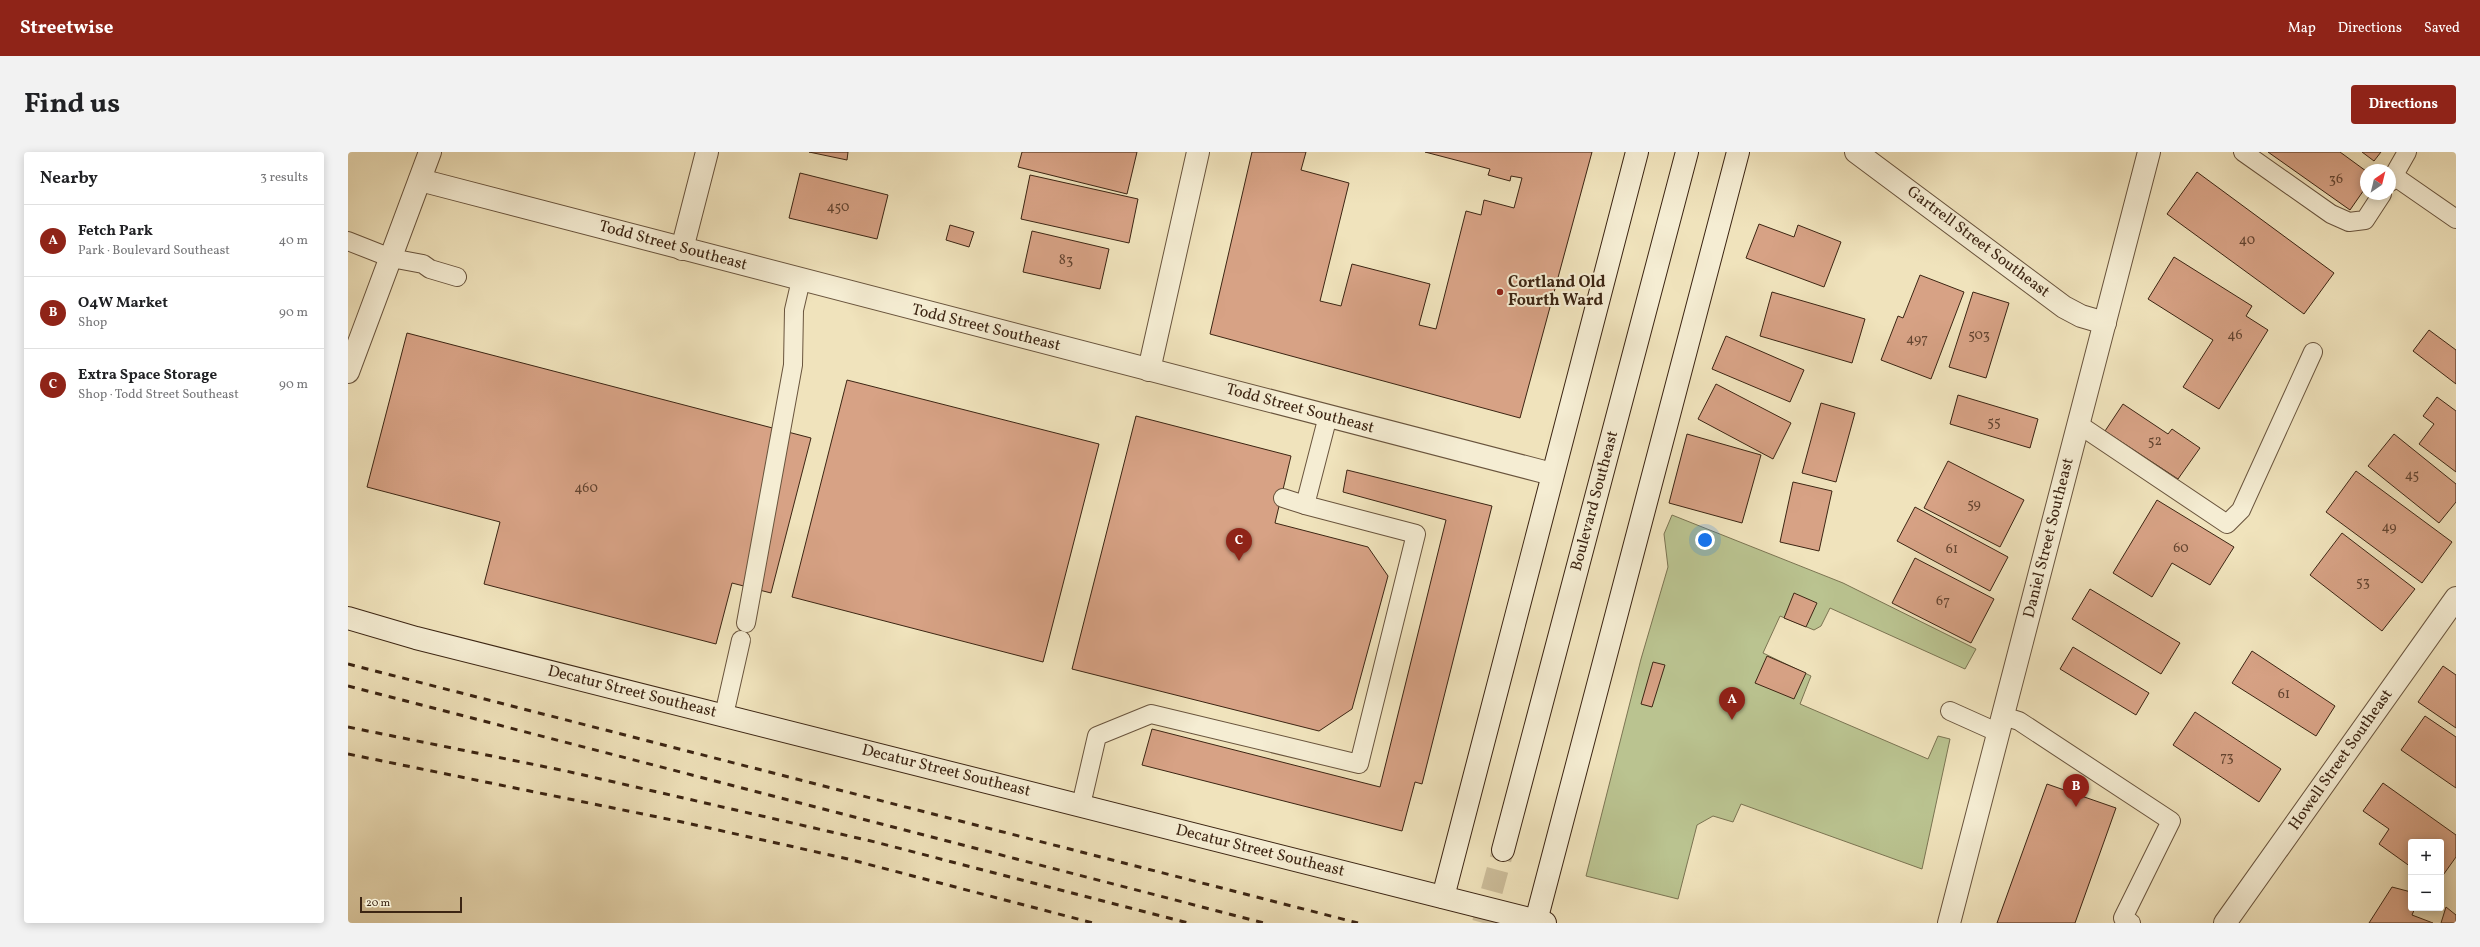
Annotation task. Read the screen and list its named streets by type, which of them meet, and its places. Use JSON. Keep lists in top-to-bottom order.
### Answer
{
  "streets": {
    "main road": [
      "Gartrell Street Southeast",
      "Todd Street Southeast",
      "Boulevard Southeast",
      "Daniel Street Southeast",
      "Decatur Street Southeast",
      "Howell Street Southeast"
    ]
  },
  "crossings": [
    ["Gartrell Street Southeast", "Daniel Street Southeast"]
  ],
  "places": ["Cortland Old Fourth Ward"],
  "house_numbers": [
    "36",
    "450",
    "40",
    "83",
    "503",
    "46",
    "497",
    "55",
    "52",
    "45",
    "460",
    "59",
    "49",
    "60",
    "61",
    "53",
    "67",
    "61",
    "73"
  ],
  "scale_bar": "20 m",
  "north": "top right",
  "page": {
    "header": "Streetwise",
    "nav": ["Map", "Directions", "Saved"],
    "title": "Find us",
    "buttons": "Directions",
    "heading": ["Nearby", "3 results"],
    "list": [
      {
        "mark": "A",
        "name": "Fetch Park",
        "note": "Park · Boulevard Southeast",
        "value": "40 m"
      },
      {
        "mark": "B",
        "name": "O4W Market",
        "note": "Shop",
        "value": "90 m"
      },
      {
        "mark": "C",
        "name": "Extra Space Storage",
        "note": "Shop · Todd Street Southeast",
        "value": "90 m"
      }
    ],
    "pins": ["C", "A", "B"],
    "map_buttons": ["+", "−"],
    "scale": "20 m"
  }
}
